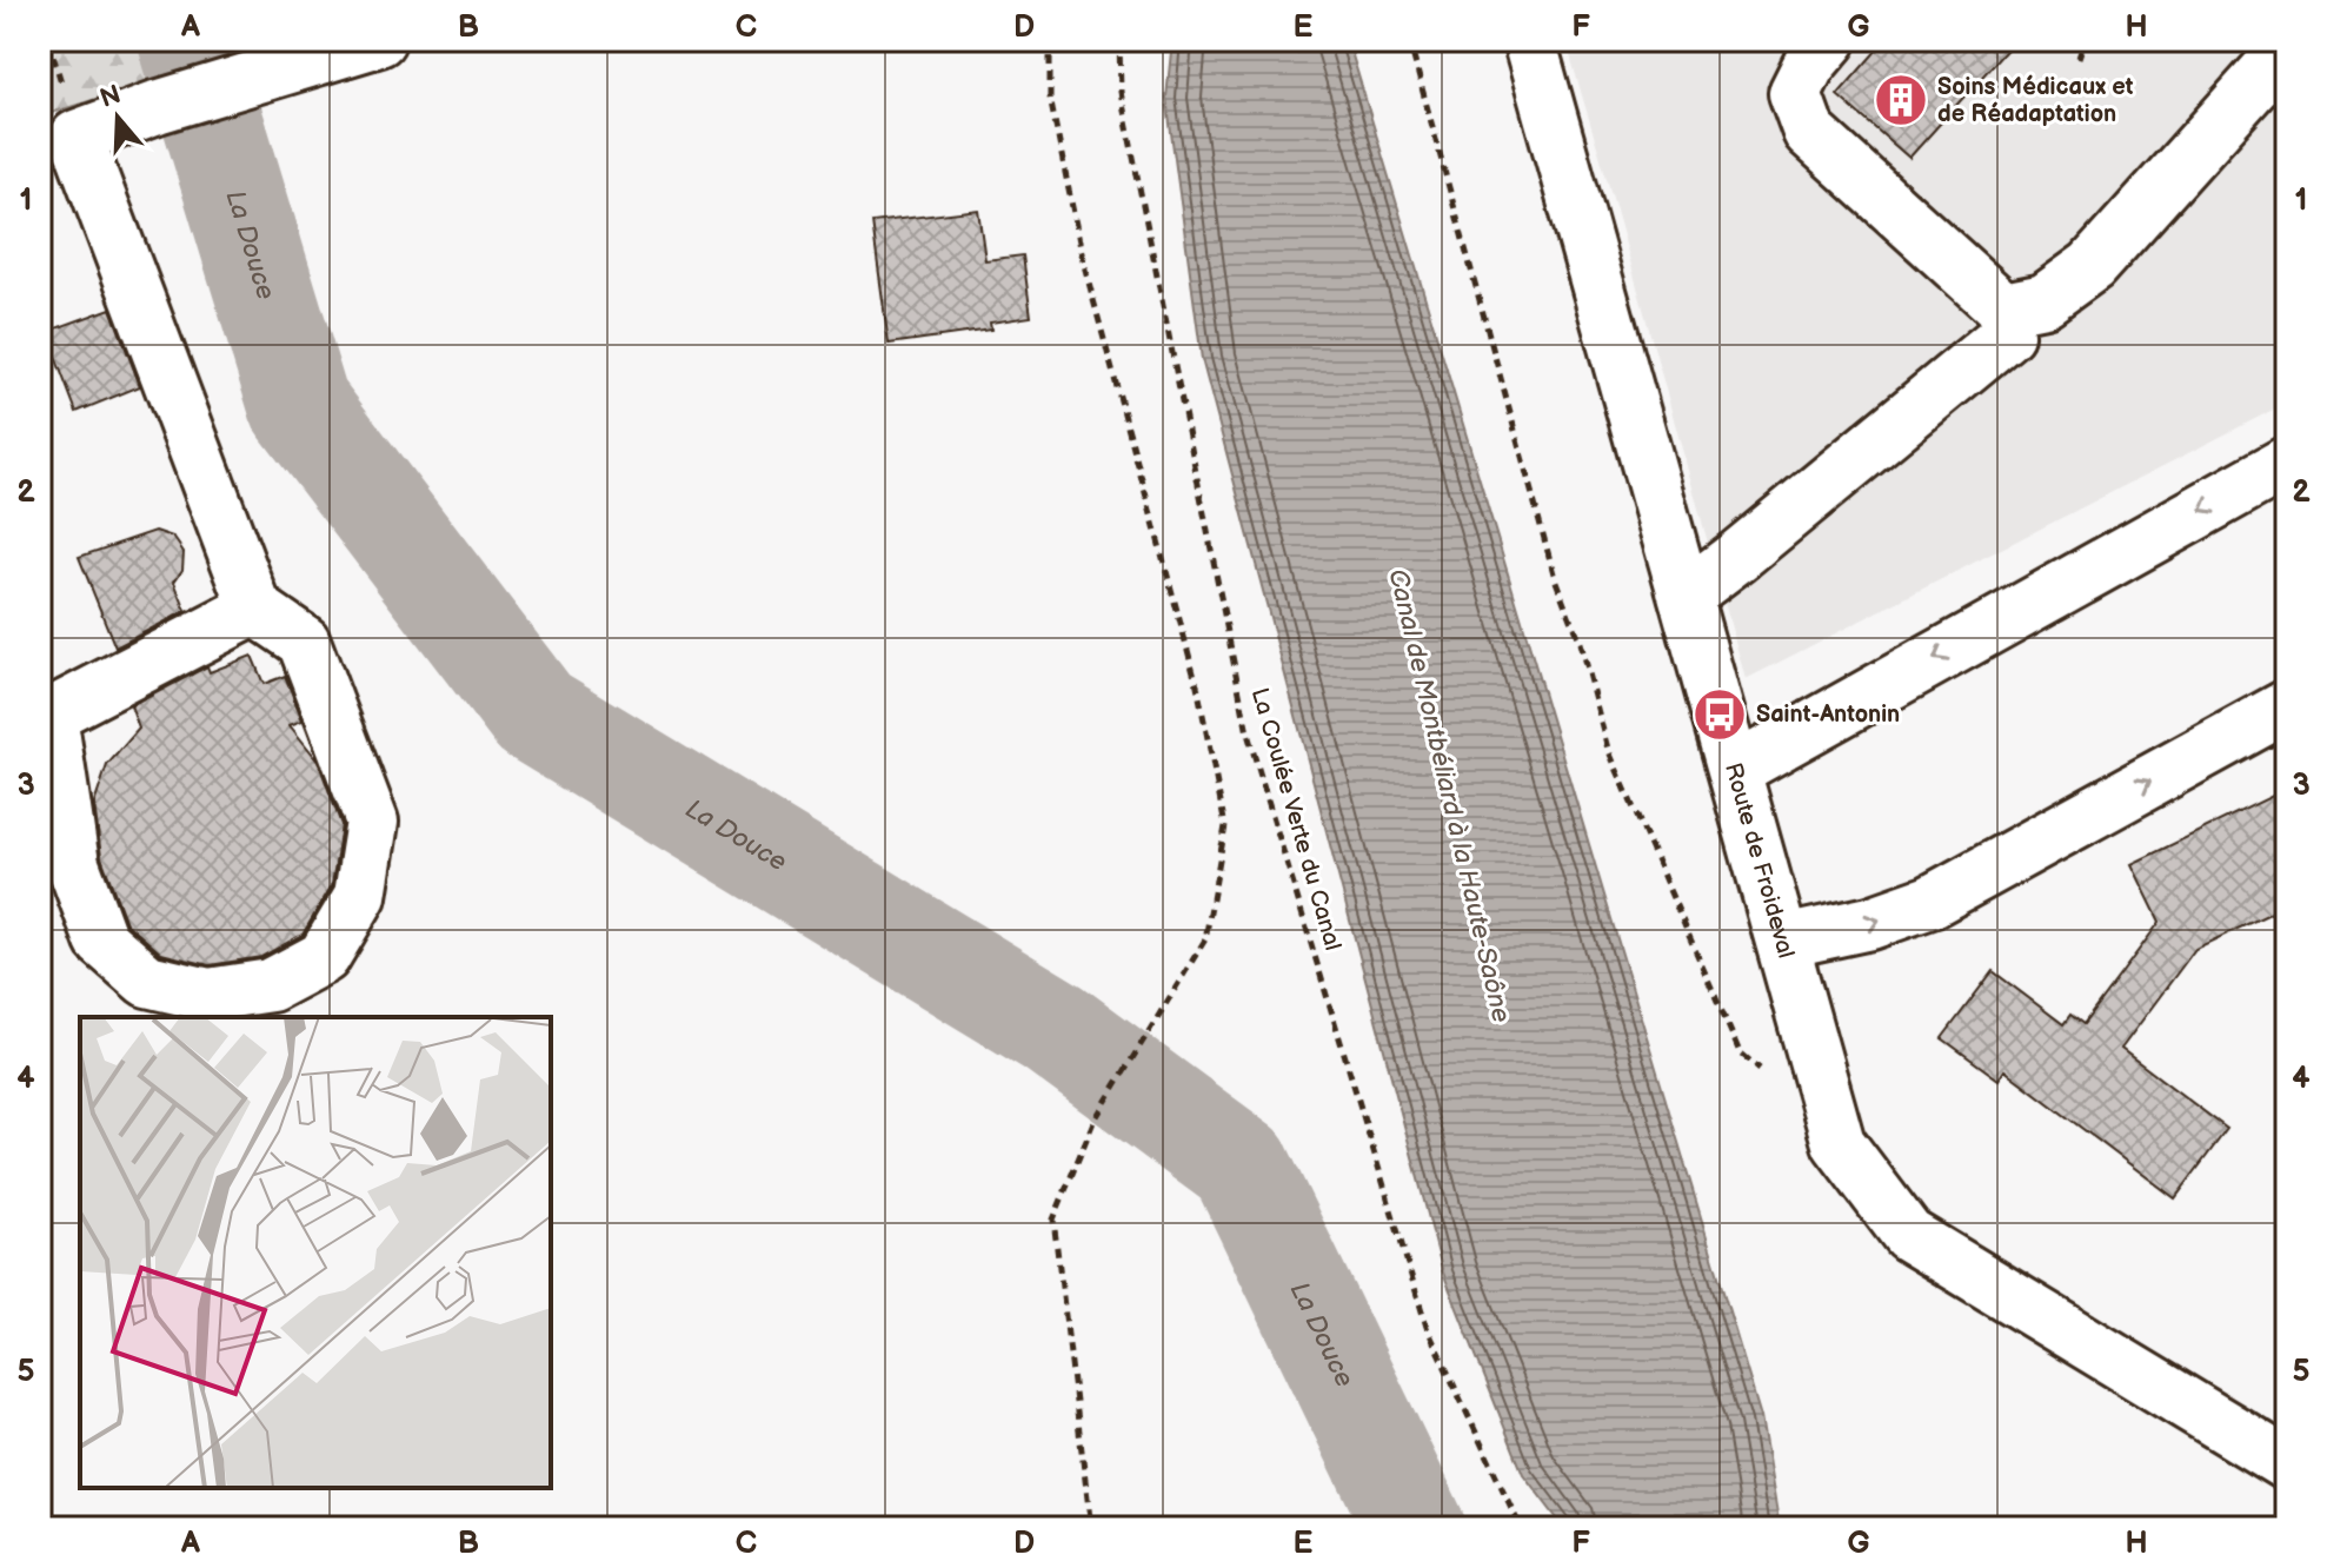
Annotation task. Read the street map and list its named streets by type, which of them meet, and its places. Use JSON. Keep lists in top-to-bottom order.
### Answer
{
  "streets": {
    "street": ["Route de Froideval"],
    "path": ["La Coulée Verte du Canal"]
  },
  "water": ["La Douce", "Canal de Montbéliard à la Haute-Saône"],
  "places": {
    "building": ["Soins Médicaux et de Réadaptation"],
    "bus stop": ["Saint-Antonin"]
  },
  "north": "top",
  "grid": {
    "columns": [
      "A",
      "B",
      "C",
      "D",
      "E",
      "F",
      "G",
      "H"
    ],
    "rows": [
      "1",
      "2",
      "3",
      "4",
      "5"
    ]
  }
}
